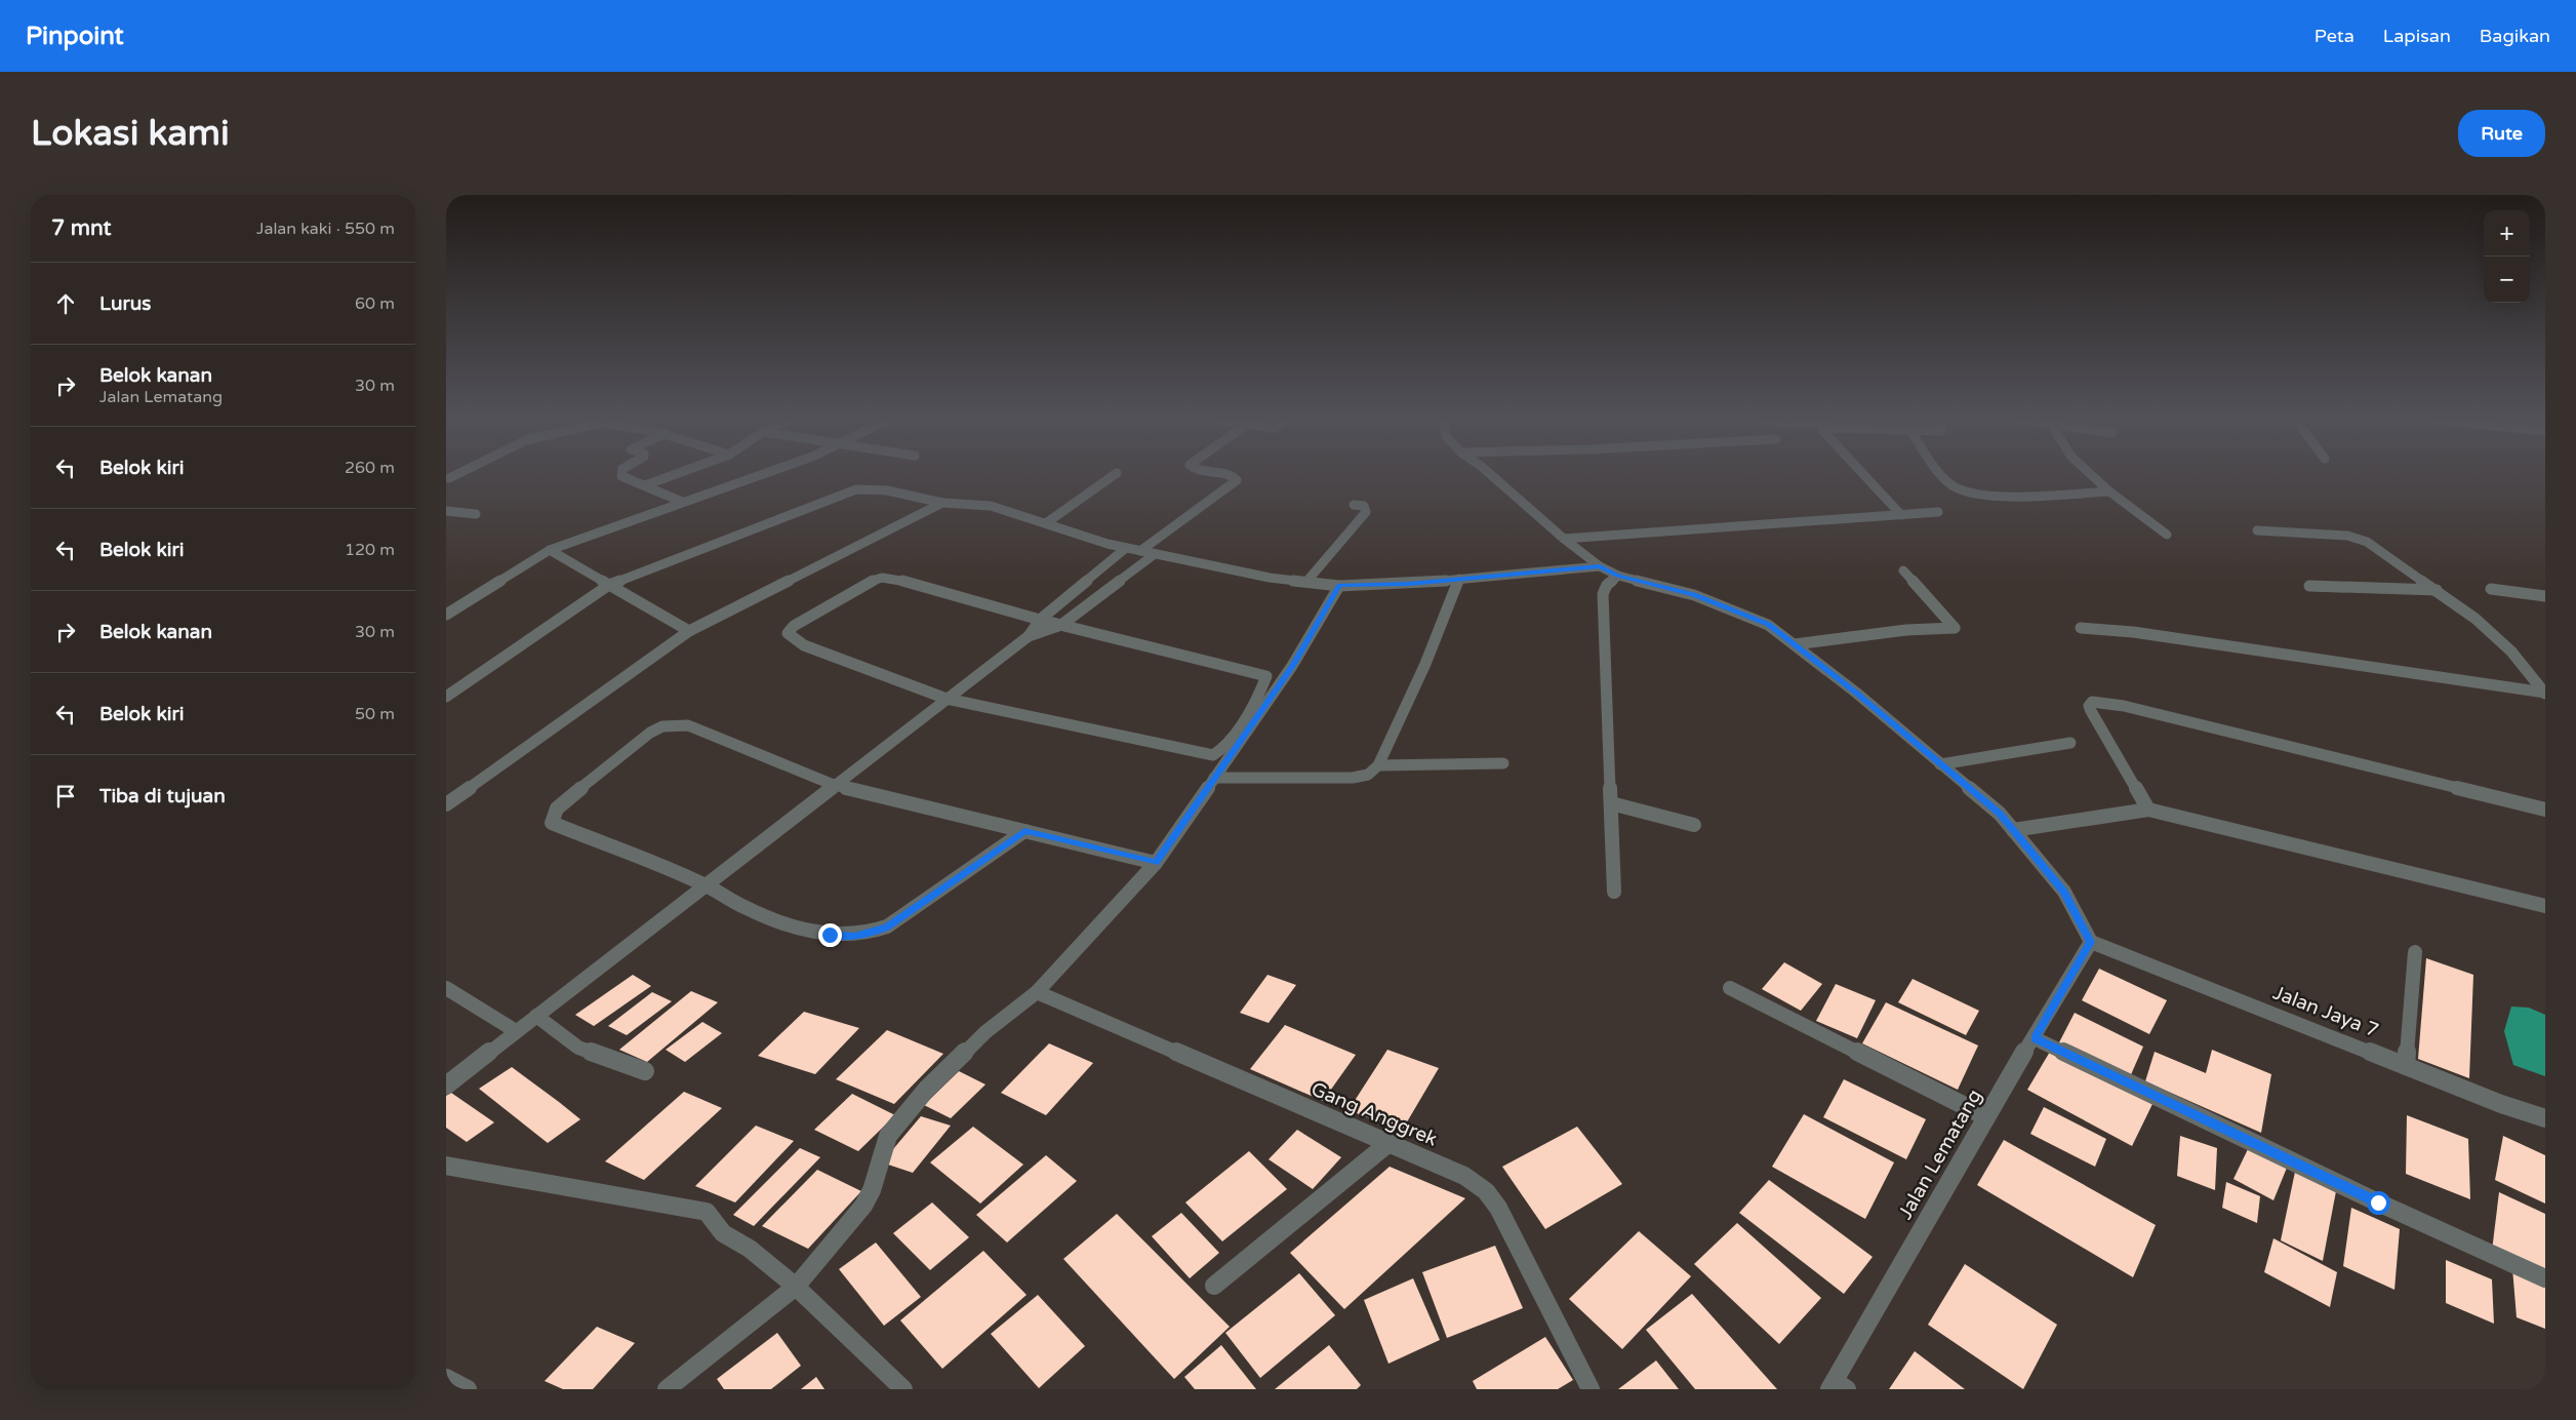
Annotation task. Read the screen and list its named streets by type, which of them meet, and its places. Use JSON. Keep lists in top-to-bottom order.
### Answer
{
  "streets": {
    "street": ["Jalan Jaya 7", "Gang Anggrek", "Jalan Lematang"]
  },
  "crossings": [
    ["Jalan Jaya 7", "Jalan Lematang"]
  ],
  "page": {
    "header": "Pinpoint",
    "nav": ["Peta", "Lapisan", "Bagikan"],
    "buttons": "Rute",
    "title": "Lokasi kami",
    "heading": ["7 mnt", "Jalan kaki · 550 m"],
    "map_buttons": ["+", "−"],
    "list": [
      ["Lurus", "60 m"],
      ["Belok kanan", "Jalan Lematang", "30 m"],
      ["Belok kiri", "260 m"],
      ["Belok kiri", "120 m"],
      ["Belok kanan", "30 m"],
      ["Belok kiri", "50 m"],
      "Tiba di tujuan"
    ]
  }
}
